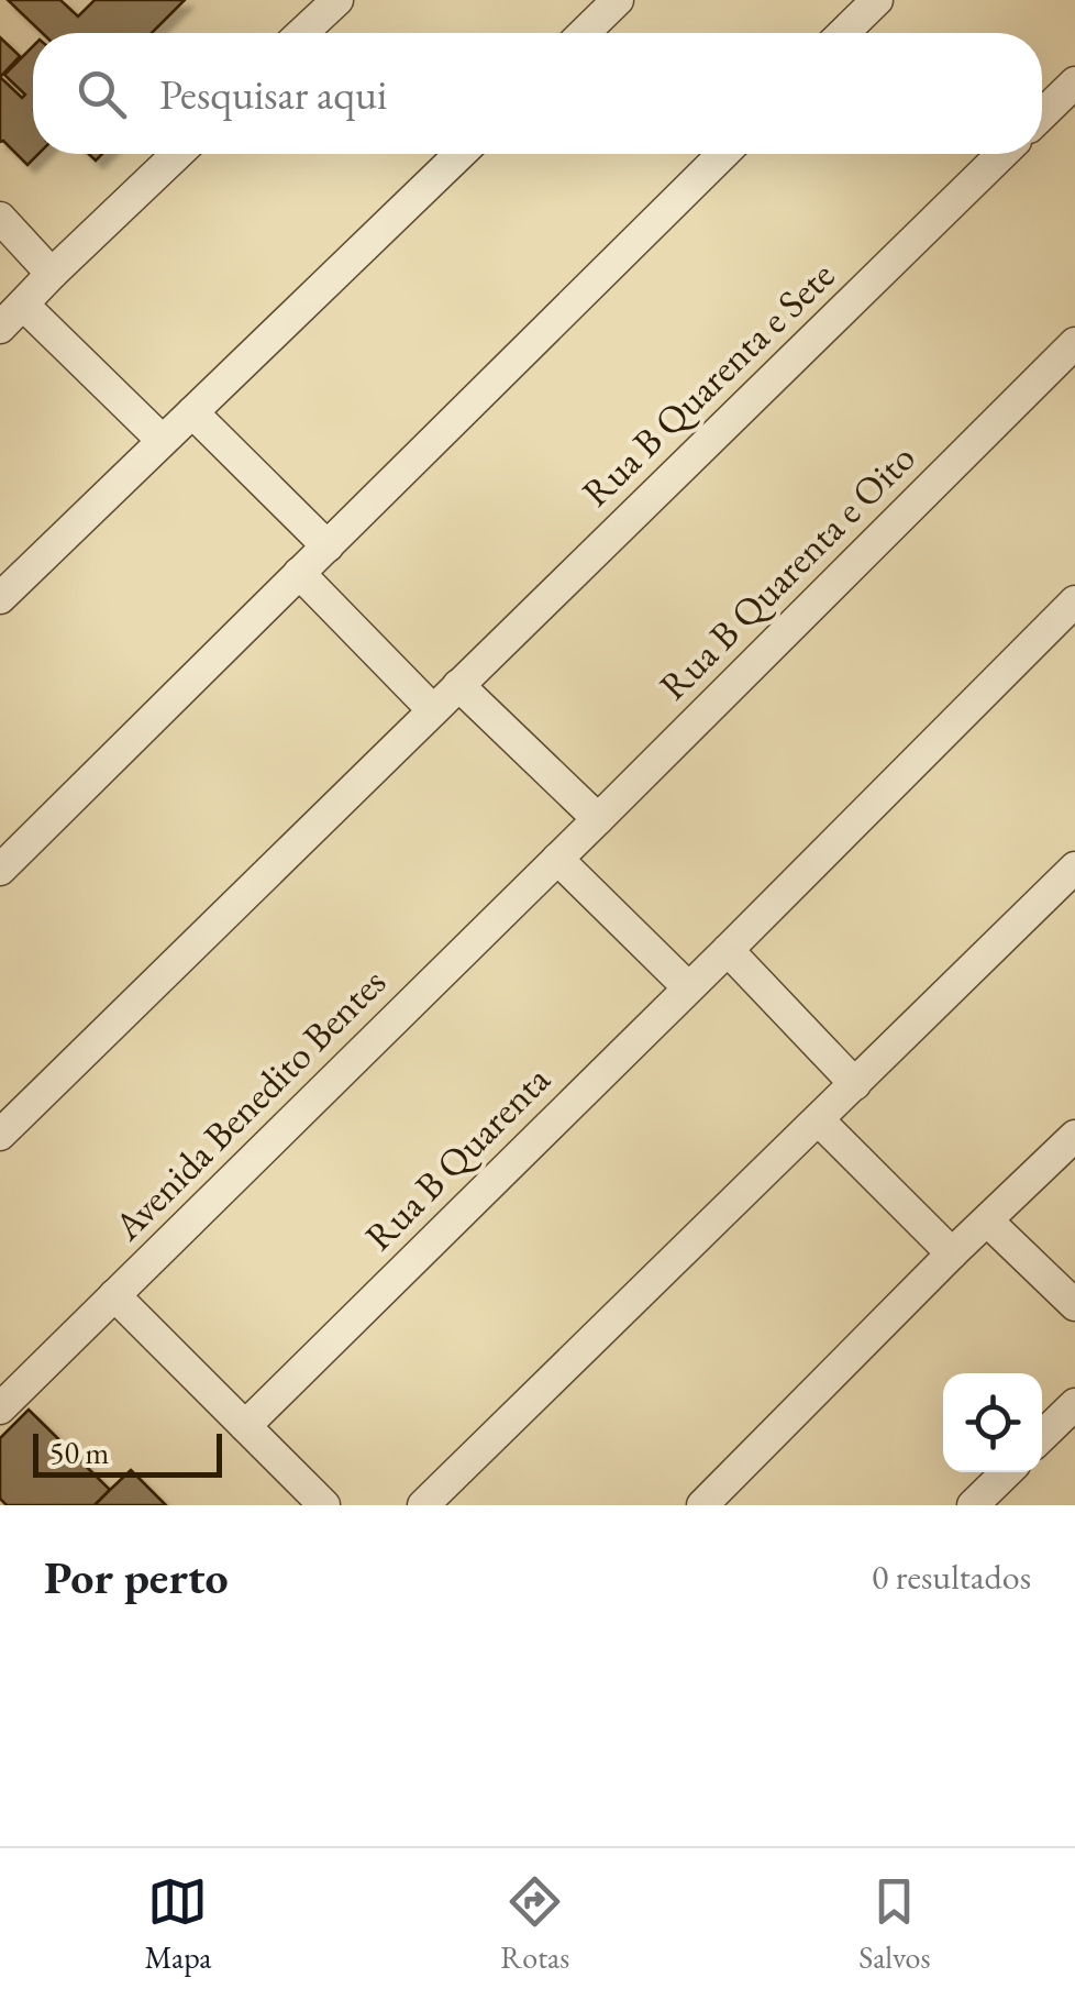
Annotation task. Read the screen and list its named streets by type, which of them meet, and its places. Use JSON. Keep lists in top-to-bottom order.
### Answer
{
  "streets": {
    "street": [
      "Rua B Quarenta e Sete",
      "Rua B Quarenta e Oito",
      "Avenida Benedito Bentes",
      "Rua B Quarenta"
    ]
  },
  "crossings": [
    ["Rua B Quarenta e Oito", "Avenida Benedito Bentes"]
  ],
  "scale_bar": "50 m",
  "page": {
    "search": "Pesquisar aqui",
    "scale": "50 m",
    "heading": ["Por perto", "0 resultados"],
    "nav": ["Mapa", "Rotas", "Salvos"]
  }
}
